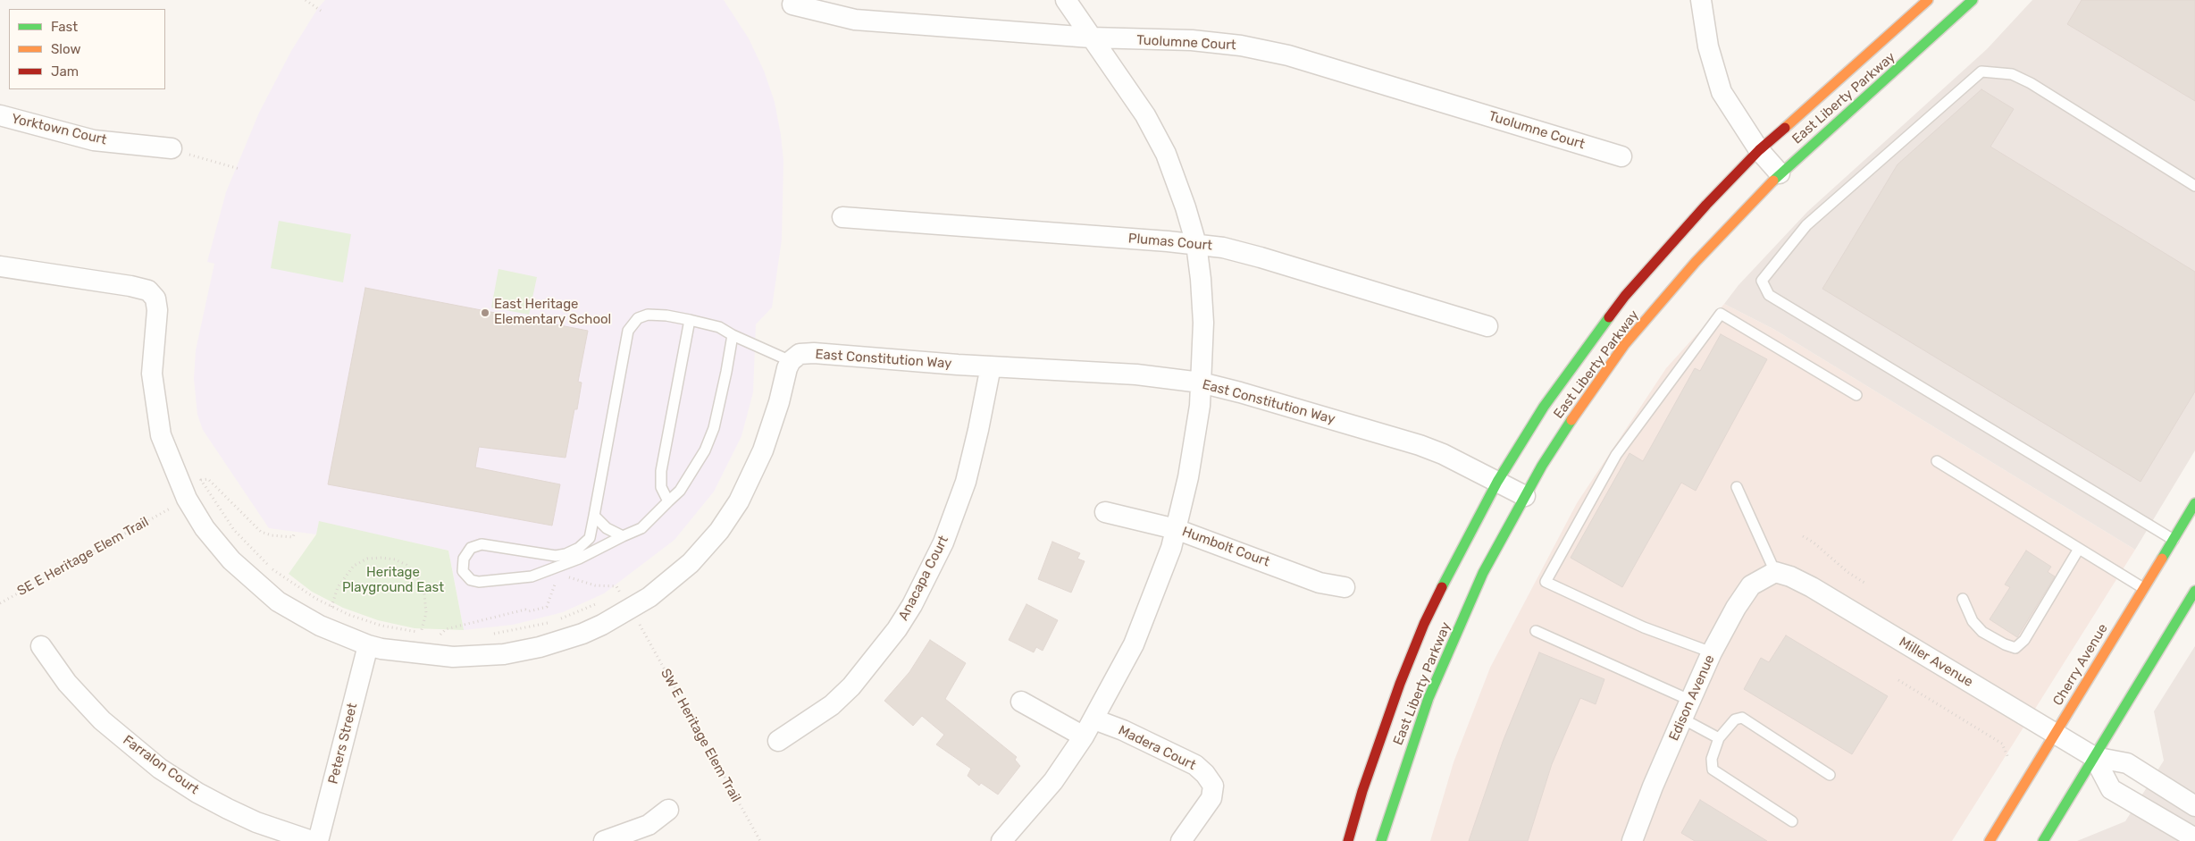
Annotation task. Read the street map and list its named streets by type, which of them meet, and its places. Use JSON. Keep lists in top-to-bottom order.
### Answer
{
  "streets": {
    "street": [
      "Tuolumne Court",
      "East Liberty Parkway",
      "Yorktown Court",
      "Plumas Court",
      "East Constitution Way",
      "Humbolt Court",
      "Anacapa Court",
      "Miller Avenue",
      "Cherry Avenue",
      "Edison Avenue",
      "Peters Street",
      "Madera Court",
      "Farralon Court"
    ],
    "path": ["SE E Heritage Elem Trail", "SW E Heritage Elem Trail"]
  },
  "crossings": [
    ["East Liberty Parkway", "East Constitution Way"],
    ["East Constitution Way", "Anacapa Court"],
    ["Miller Avenue", "Cherry Avenue"],
    ["Miller Avenue", "Edison Avenue"]
  ],
  "parks": ["Heritage Playground East"],
  "places": ["East Heritage Elementary School"],
  "legend": ["Fast", "Slow", "Jam"]
}
